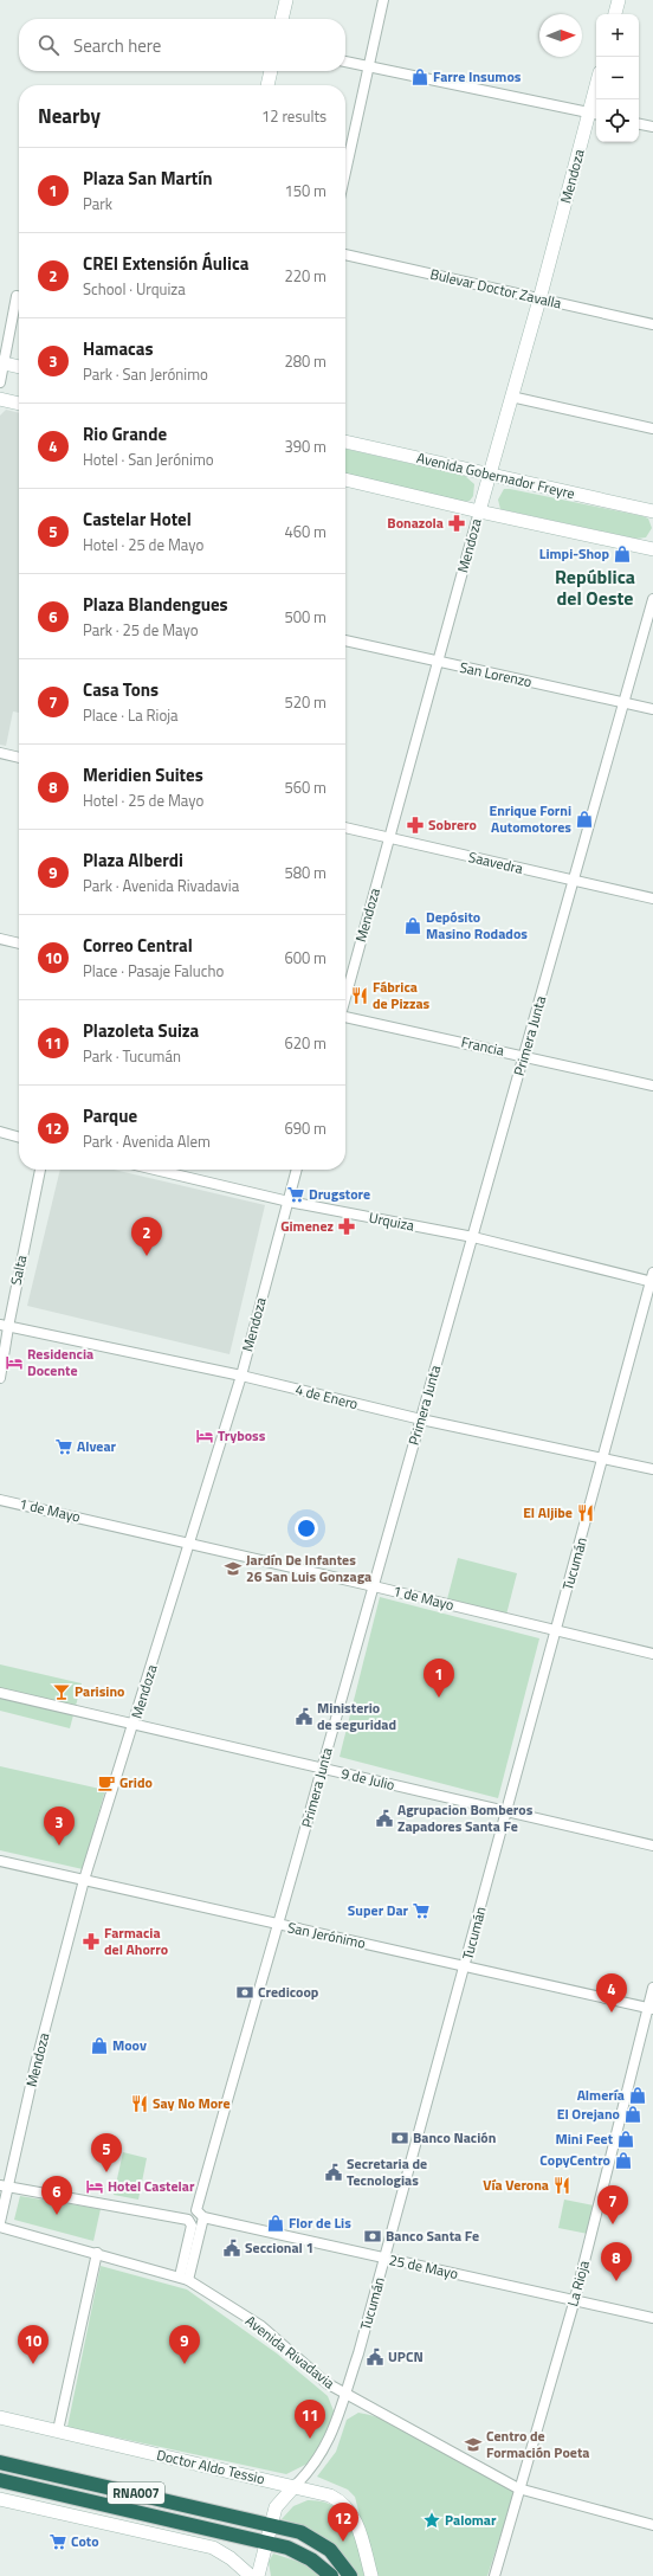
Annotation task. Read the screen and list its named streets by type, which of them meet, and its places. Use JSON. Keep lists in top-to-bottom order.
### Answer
{
  "streets": {
    "highway": ["RNA007"],
    "main road": [
      "Mendoza",
      "Avenida Gobernador Freyre",
      "Tucumán",
      "Doctor Aldo Tessio"
    ],
    "street": [
      "Bulevar Doctor Zavalla",
      "San Lorenzo",
      "Saavedra",
      "Primera Junta",
      "Francia",
      "Urquiza",
      "Salta",
      "4 de Enero",
      "1 de Mayo",
      "9 de Julio",
      "San Jerónimo",
      "25 de Mayo",
      "La Rioja",
      "Avenida Rivadavia"
    ]
  },
  "crossings": [
    ["Mendoza", "Bulevar Doctor Zavalla"],
    ["Mendoza", "Avenida Gobernador Freyre"],
    ["Mendoza", "San Lorenzo"],
    ["Mendoza", "Saavedra"],
    ["Mendoza", "Urquiza"],
    ["Mendoza", "4 de Enero"],
    ["Mendoza", "1 de Mayo"],
    ["Mendoza", "9 de Julio"],
    ["Mendoza", "San Jerónimo"],
    ["San Lorenzo", "Primera Junta"],
    ["Saavedra", "Primera Junta"],
    ["Primera Junta", "Francia"],
    ["Primera Junta", "Urquiza"],
    ["Primera Junta", "4 de Enero"],
    ["Primera Junta", "1 de Mayo"],
    ["Primera Junta", "9 de Julio"],
    ["Primera Junta", "San Jerónimo"],
    ["Primera Junta", "25 de Mayo"],
    ["Primera Junta", "Avenida Rivadavia"],
    ["Urquiza", "Tucumán"],
    ["Salta", "4 de Enero"],
    ["4 de Enero", "Tucumán"],
    ["1 de Mayo", "Tucumán"],
    ["Tucumán", "9 de Julio"],
    ["Tucumán", "San Jerónimo"],
    ["Tucumán", "25 de Mayo"],
    ["Tucumán", "Avenida Rivadavia"],
    ["Tucumán", "Doctor Aldo Tessio"],
    ["Tucumán", "RNA007"],
    ["San Jerónimo", "La Rioja"],
    ["25 de Mayo", "La Rioja"],
    ["La Rioja", "Avenida Rivadavia"]
  ],
  "districts": ["República del Oeste"],
  "places": {
    "shop": [
      "Farre Insumos",
      "Limpi-Shop",
      "Enrique Forni Automotores",
      "Depósito Masino Rodados",
      "Moov",
      "Almería",
      "El Orejano",
      "Mini Feet",
      "CopyCentro",
      "Flor de Lis"
    ],
    "pharmacy": [
      "Bonazola",
      "Sobrero",
      "Gimenez",
      "Farmacia del Ahorro"
    ],
    "restaurant": [
      "Fábrica de Pizzas",
      "El Aljibe",
      "Say No More",
      "Vía Verona"
    ],
    "supermarket": [
      "Drugstore",
      "Alvear",
      "Super Dar",
      "Coto"
    ],
    "hotel": ["Residencia Docente", "Tryboss", "Hotel Castelar"],
    "school or university": ["Jardín De Infantes 26 San Luis Gonzaga", "Centro de Formación Poeta"],
    "bar": ["Parisino"],
    "public building": [
      "Ministerio de seguridad",
      "Agrupacion Bomberos Zapadores Santa Fe",
      "Secretaria de Tecnologias",
      "Seccional 1",
      "UPCN"
    ],
    "cafe": ["Grido"],
    "bank": ["Credicoop", "Banco Nación", "Banco Santa Fe"],
    "place": ["Palomar"]
  },
  "north": "right",
  "page": {
    "map_buttons": ["+", "−"],
    "search": "Search here",
    "heading": ["Nearby", "12 results"],
    "list": [
      {
        "mark": "1",
        "name": "Plaza San Martín",
        "note": "Park",
        "value": "150 m"
      },
      {
        "mark": "2",
        "name": "CREI Extensión Áulica",
        "note": "School · Urquiza",
        "value": "220 m"
      },
      {
        "mark": "3",
        "name": "Hamacas",
        "note": "Park · San Jerónimo",
        "value": "280 m"
      },
      {
        "mark": "4",
        "name": "Rio Grande",
        "note": "Hotel · San Jerónimo",
        "value": "390 m"
      },
      {
        "mark": "5",
        "name": "Castelar Hotel",
        "note": "Hotel · 25 de Mayo",
        "value": "460 m"
      },
      {
        "mark": "6",
        "name": "Plaza Blandengues",
        "note": "Park · 25 de Mayo",
        "value": "500 m"
      },
      {
        "mark": "7",
        "name": "Casa Tons",
        "note": "Place · La Rioja",
        "value": "520 m"
      },
      {
        "mark": "8",
        "name": "Meridien Suites",
        "note": "Hotel · 25 de Mayo",
        "value": "560 m"
      },
      {
        "mark": "9",
        "name": "Plaza Alberdi",
        "note": "Park · Avenida Rivadavia",
        "value": "580 m"
      },
      {
        "mark": "10",
        "name": "Correo Central",
        "note": "Place · Pasaje Falucho",
        "value": "600 m"
      },
      {
        "mark": "11",
        "name": "Plazoleta Suiza",
        "note": "Park · Tucumán",
        "value": "620 m"
      },
      {
        "mark": "12",
        "name": "Parque",
        "note": "Park · Avenida Alem",
        "value": "690 m"
      }
    ],
    "pins": [
      "2",
      "1",
      "3",
      "4",
      "5",
      "6",
      "7",
      "8",
      "9",
      "10",
      "11",
      "12"
    ]
  }
}
